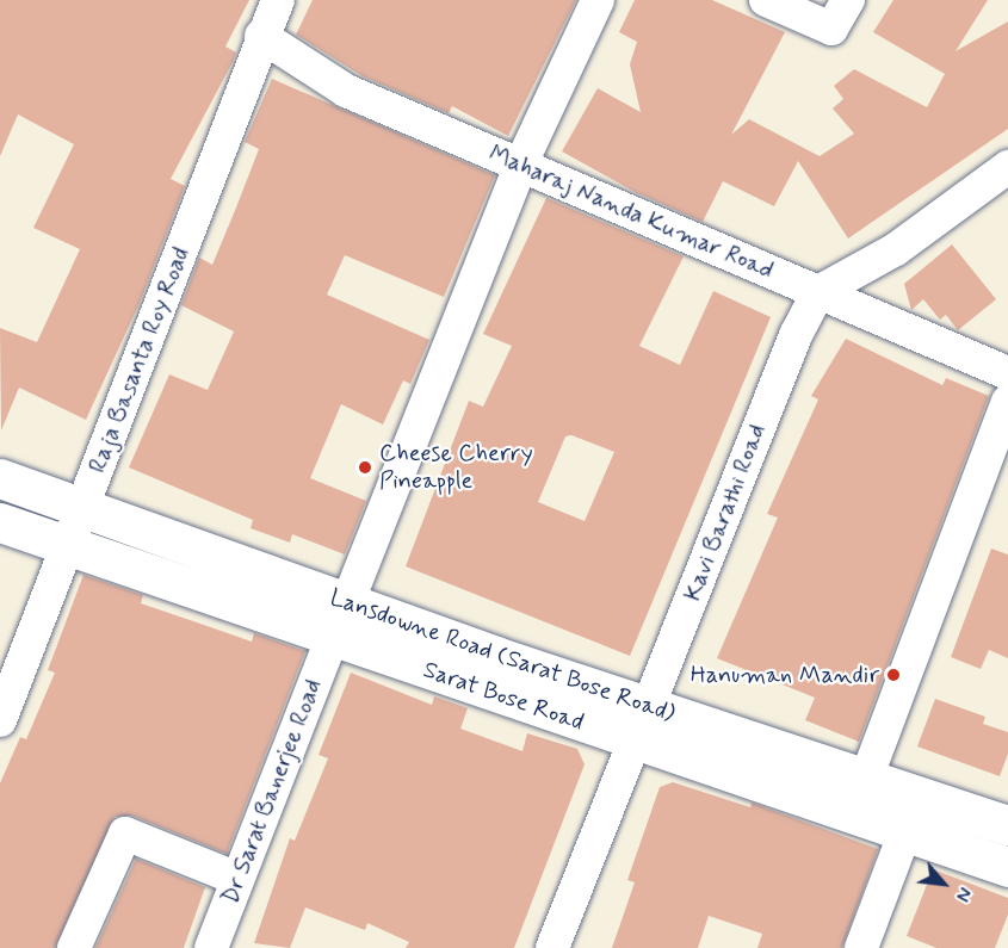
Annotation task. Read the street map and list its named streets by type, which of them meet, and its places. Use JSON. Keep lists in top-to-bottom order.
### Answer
{
  "streets": {
    "main road": ["Lansdowne Road (Sarat Bose Road)", "Sarat Bose Road"],
    "street": [
      "Maharaj Nanda Kumar Road",
      "Raja Basanta Roy Road",
      "Kavi Barathi Road",
      "Dr Sarat Banerjee Road"
    ]
  },
  "crossings": [
    ["Maharaj Nanda Kumar Road", "Raja Basanta Roy Road"],
    ["Maharaj Nanda Kumar Road", "Kavi Barathi Road"],
    ["Maharaj Nanda Kumar Road", "Dr Sarat Banerjee Road"],
    ["Raja Basanta Roy Road", "Lansdowne Road (Sarat Bose Road)"],
    ["Raja Basanta Roy Road", "Sarat Bose Road"],
    ["Kavi Barathi Road", "Lansdowne Road (Sarat Bose Road)"],
    ["Kavi Barathi Road", "Sarat Bose Road"],
    ["Lansdowne Road (Sarat Bose Road)", "Sarat Bose Road"],
    ["Lansdowne Road (Sarat Bose Road)", "Dr Sarat Banerjee Road"],
    ["Sarat Bose Road", "Dr Sarat Banerjee Road"]
  ],
  "places": ["Cheese Cherry Pineapple", "Hanuman Mandir"],
  "north": "bottom right"
}
